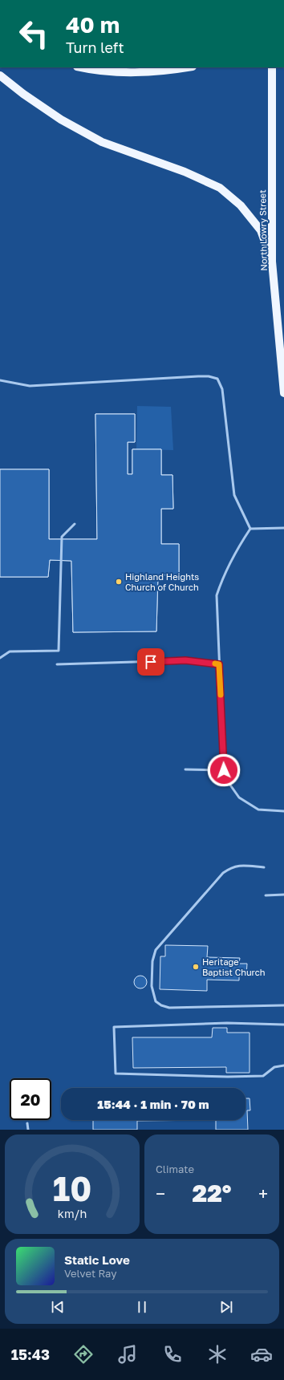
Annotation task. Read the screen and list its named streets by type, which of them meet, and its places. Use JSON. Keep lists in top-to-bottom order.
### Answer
{
  "streets": {
    "main road": ["North Lowry Street"]
  },
  "places": ["Highland Heights Church of Church", "Heritage Baptist Church"],
  "page": {
    "turn": ["40 m", "Turn left"],
    "limit": "20",
    "trip": "15:44 · 1 min · 70 m",
    "tile": "Climate",
    "heat": ["−", "22°", "+"],
    "song": ["Static Love", "Velvet Ray"],
    "tabs": "15:43",
    "gauge": ["10", "km/h"]
  }
}
